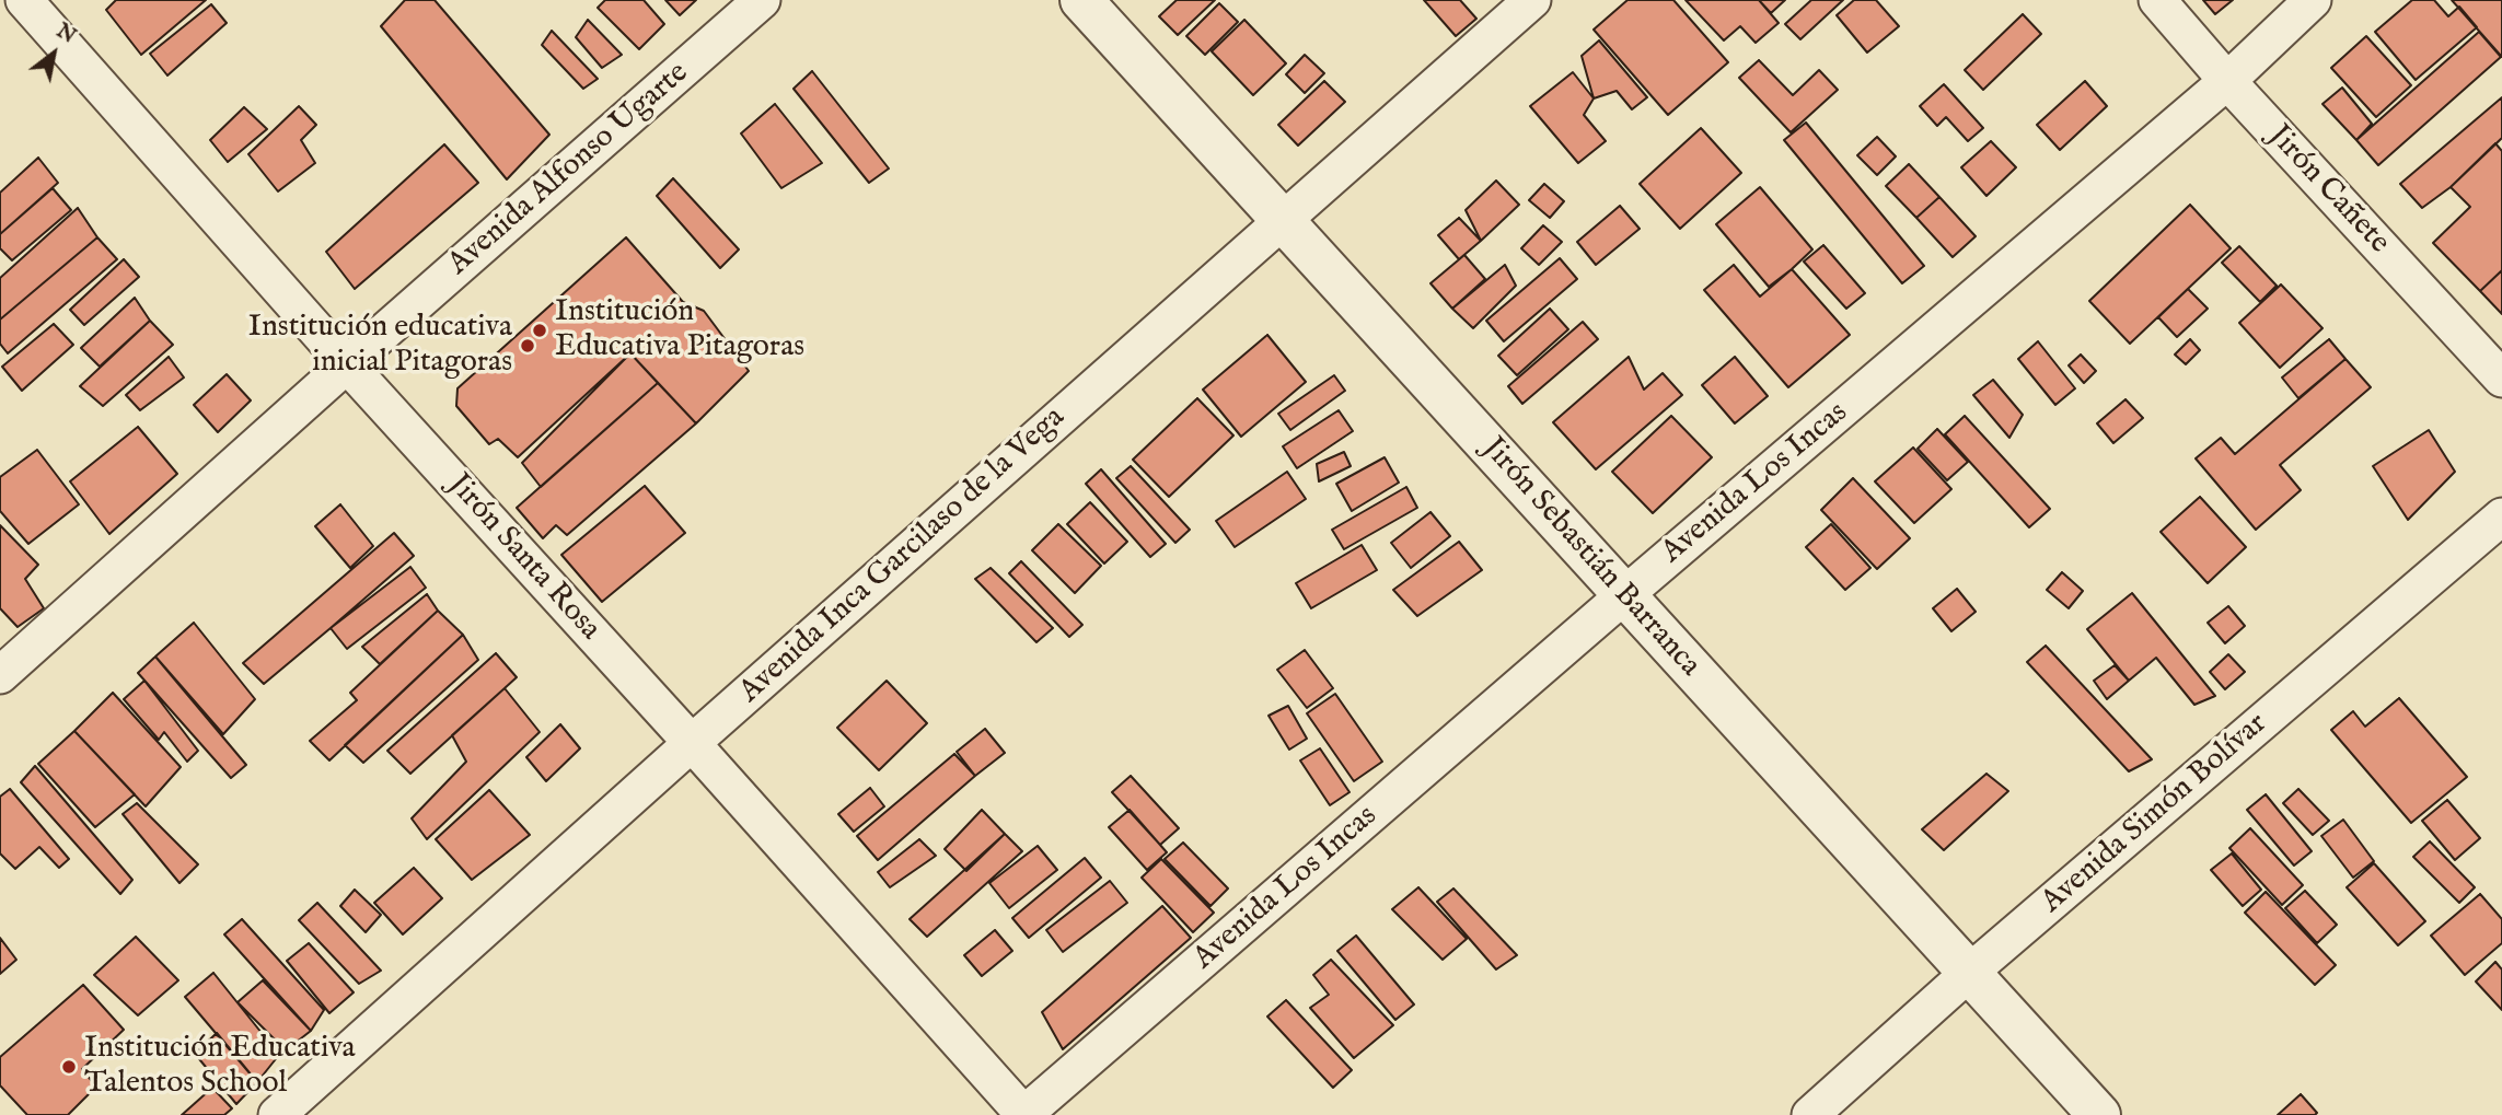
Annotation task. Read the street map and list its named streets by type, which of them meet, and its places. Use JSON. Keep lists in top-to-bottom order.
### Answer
{
  "streets": {
    "street": [
      "Avenida Alfonso Ugarte",
      "Jirón Cañete",
      "Avenida Los Incas",
      "Avenida Inca Garcilaso de la Vega",
      "Jirón Santa Rosa",
      "Jirón Sebastián Barranca",
      "Avenida Simón Bolívar"
    ]
  },
  "crossings": [
    ["Avenida Alfonso Ugarte", "Jirón Santa Rosa"],
    ["Jirón Cañete", "Avenida Los Incas"],
    ["Avenida Los Incas", "Jirón Santa Rosa"],
    ["Avenida Los Incas", "Jirón Sebastián Barranca"],
    ["Avenida Inca Garcilaso de la Vega", "Jirón Santa Rosa"],
    ["Avenida Inca Garcilaso de la Vega", "Jirón Sebastián Barranca"],
    ["Jirón Sebastián Barranca", "Avenida Simón Bolívar"]
  ],
  "places": ["Institución Educativa Pitagoras", "Institución educativa inicial Pitagoras", "Institución Educativa Talentos School"],
  "north": "top right"
}
